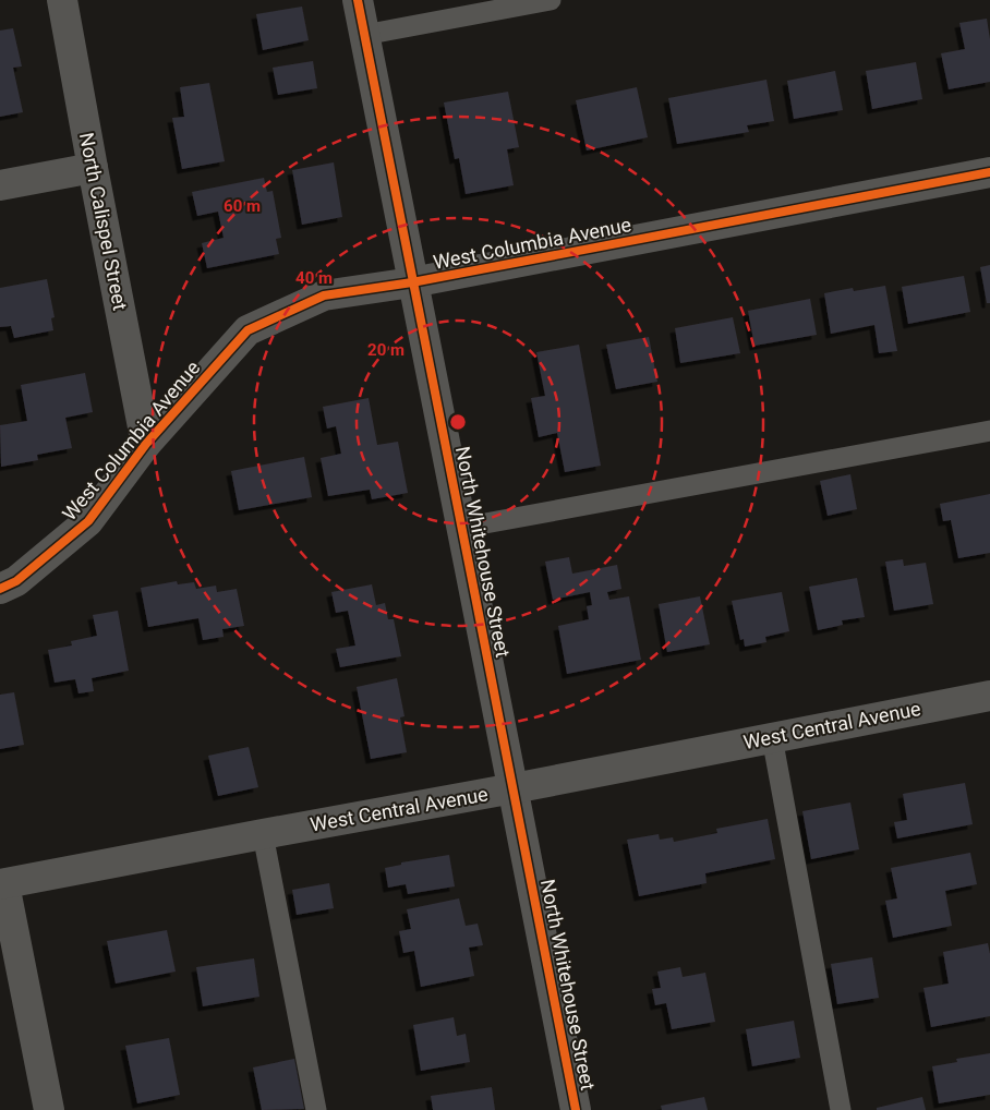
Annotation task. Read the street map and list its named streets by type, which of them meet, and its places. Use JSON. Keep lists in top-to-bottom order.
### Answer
{
  "streets": {
    "street": [
      "North Calispel Street",
      "West Columbia Avenue",
      "North Whitehouse Street",
      "West Central Avenue"
    ]
  },
  "crossings": [
    ["North Calispel Street", "West Columbia Avenue"],
    ["West Columbia Avenue", "North Whitehouse Street"],
    ["North Whitehouse Street", "West Central Avenue"]
  ],
  "rings": ["60 m", "40 m", "20 m"]
}
